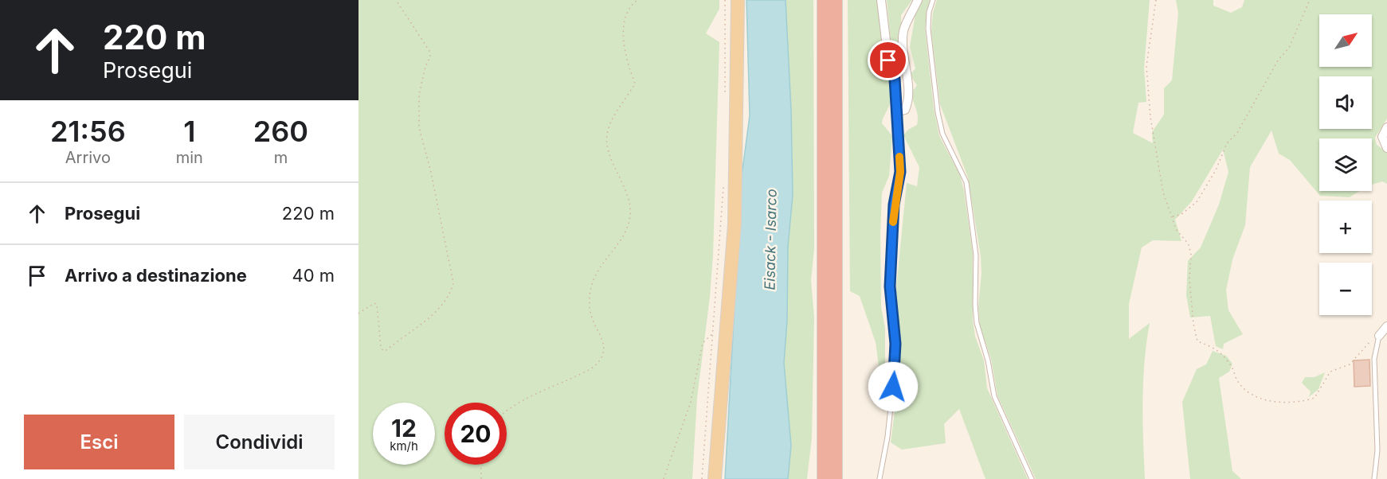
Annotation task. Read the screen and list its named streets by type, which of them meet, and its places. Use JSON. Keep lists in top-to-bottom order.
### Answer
{
  "water": ["Eisack - Isarco"],
  "north": "top right",
  "page": {
    "turn": ["220 m", "Prosegui"],
    "map_buttons": ["+", "−"],
    "eta": [
      "21:56",
      "Arrivo",
      "1",
      "min",
      "260",
      "m"
    ],
    "list": [
      {
        "name": "Prosegui",
        "value": "220 m"
      },
      {
        "name": "Arrivo a destinazione",
        "value": "40 m"
      }
    ],
    "speed": "12 km/h",
    "limit": "20",
    "buttons": ["Esci", "Condividi"]
  }
}
